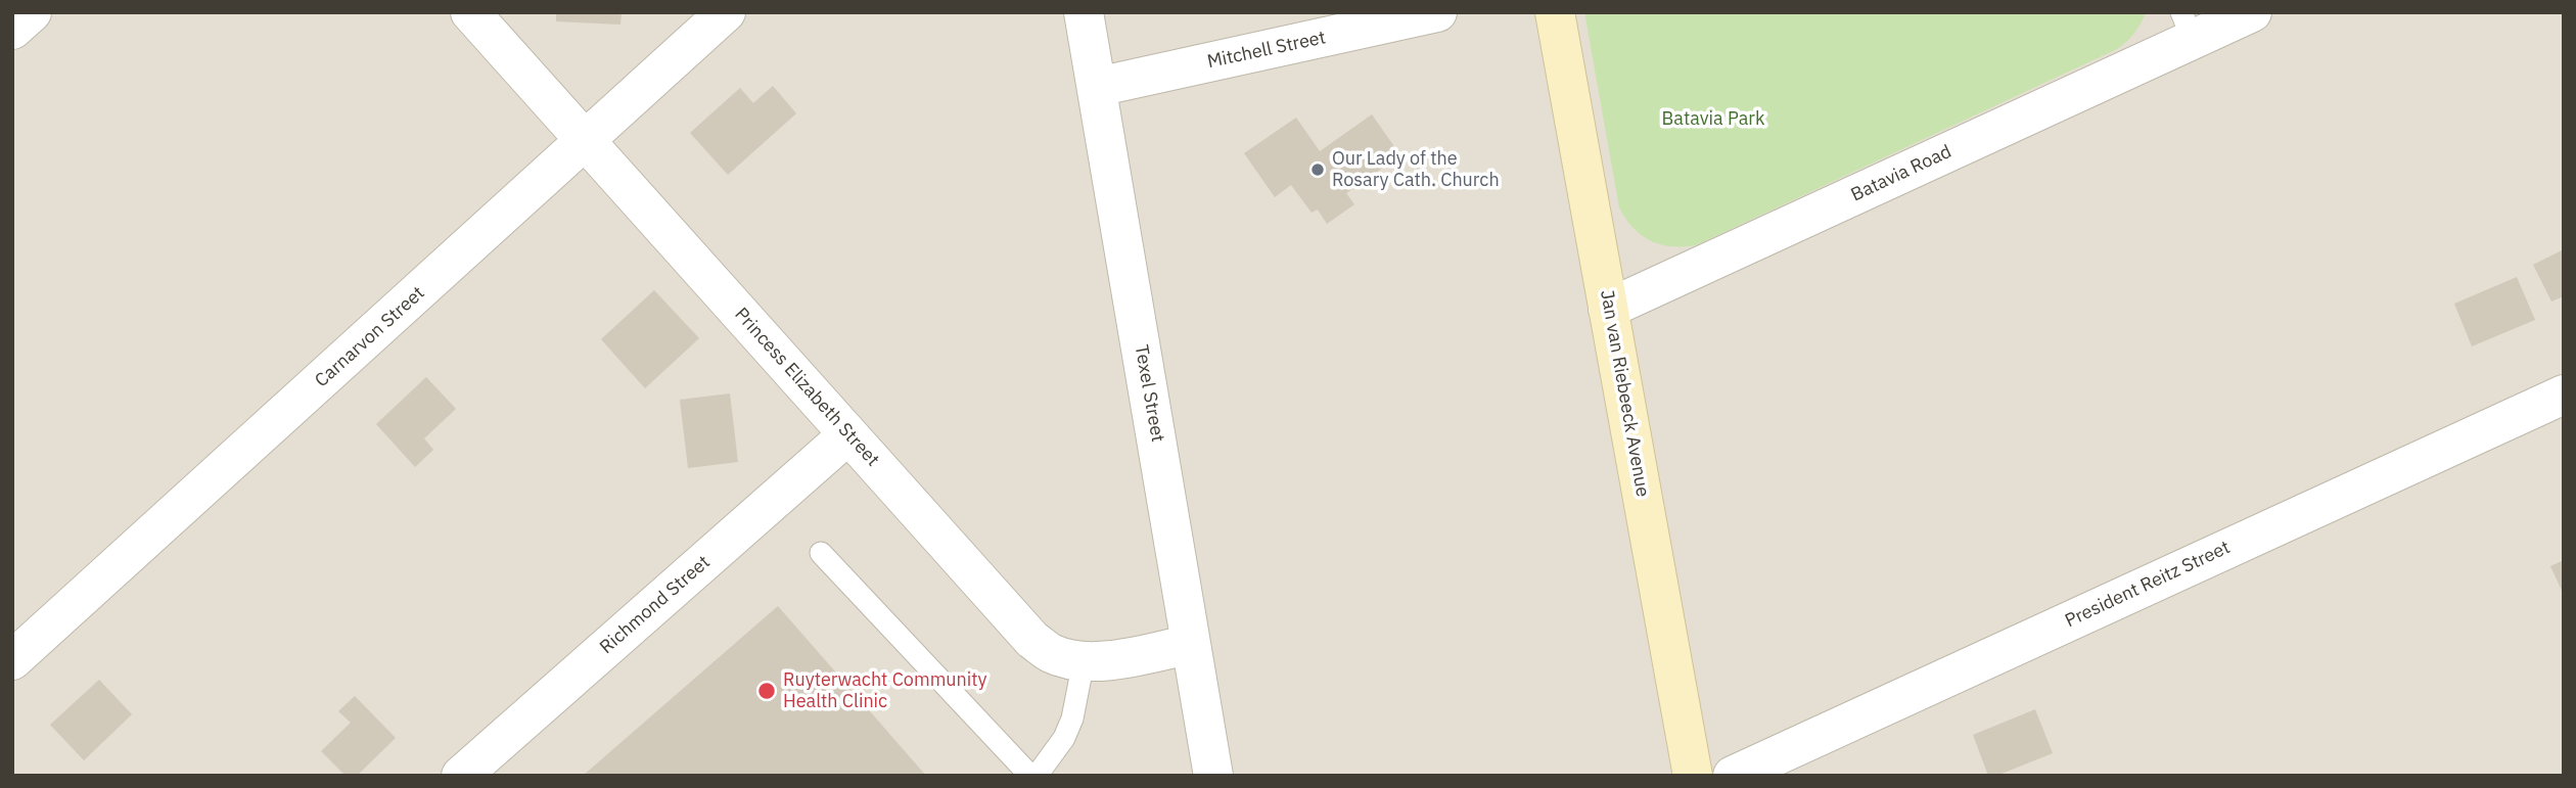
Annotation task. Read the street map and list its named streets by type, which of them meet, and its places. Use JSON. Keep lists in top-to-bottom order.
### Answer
{
  "streets": {
    "street": [
      "Mitchell Street",
      "Batavia Road",
      "Carnarvon Street",
      "Princess Elizabeth Street",
      "Texel Street",
      "Jan van Riebeeck Avenue",
      "President Reitz Street",
      "Richmond Street"
    ]
  },
  "crossings": [
    ["Mitchell Street", "Texel Street"],
    ["Batavia Road", "Jan van Riebeeck Avenue"],
    ["Carnarvon Street", "Princess Elizabeth Street"],
    ["Princess Elizabeth Street", "Texel Street"],
    ["Princess Elizabeth Street", "Richmond Street"]
  ],
  "parks": ["Batavia Park"],
  "places": ["Our Lady of the Rosary Cath. Church", "Ruyterwacht Community Health Clinic"]
}
